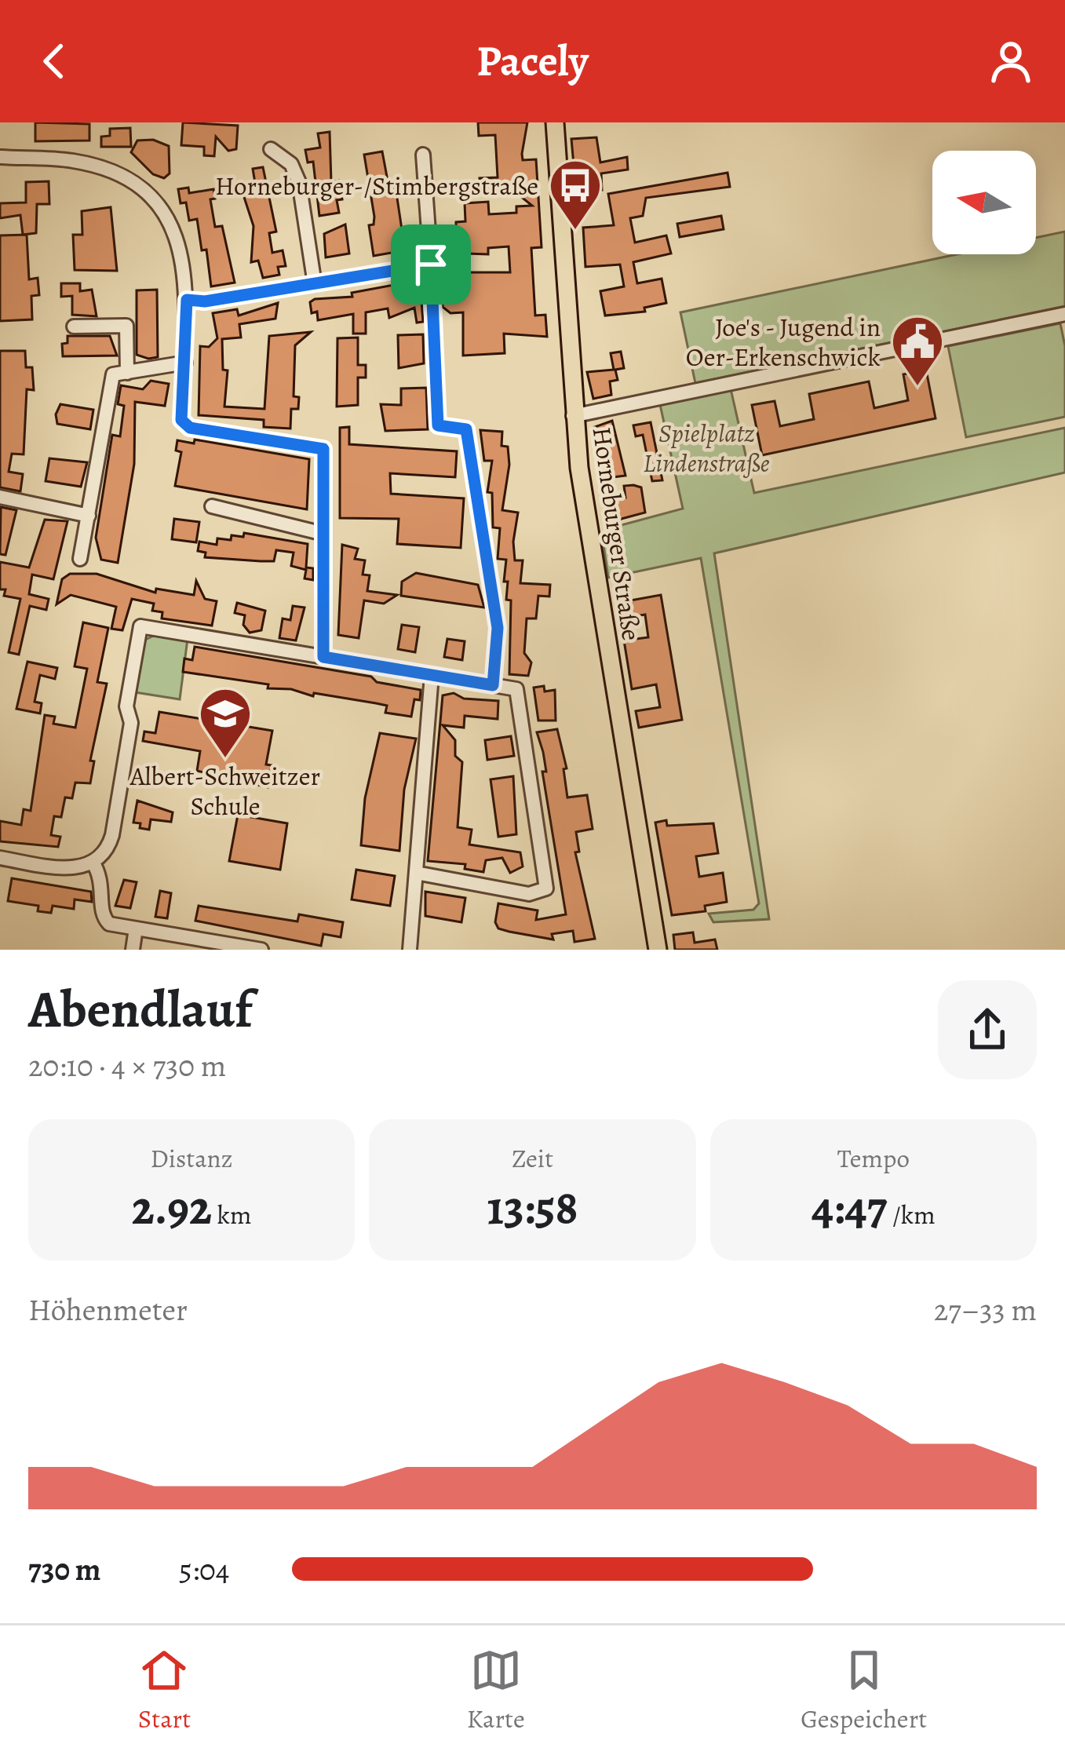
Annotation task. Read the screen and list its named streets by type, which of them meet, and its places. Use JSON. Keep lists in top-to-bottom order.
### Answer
{
  "streets": {
    "main road": ["Horneburger Straße"]
  },
  "parks": ["Spielplatz Lindenstraße"],
  "places": {
    "bus stop": ["Horneburger-/Stimbergstraße"],
    "public building": ["Joe's - Jugend in Oer-Erkenschwick"],
    "school or university": ["Albert-Schweitzer Schule"]
  },
  "north": "left",
  "page": {
    "header": "Pacely",
    "heading": ["Abendlauf", "20:10 · 4 × 730 m"],
    "stats": [
      ["Distanz", "2.92 km"],
      ["Zeit", "13:58"],
      ["Tempo", "4:47 /km"]
    ],
    "chart": ["Höhenmeter", "27–33 m"],
    "list": [
      {
        "name": "730 m",
        "note": "5:04"
      }
    ],
    "tabs": ["Start", "Karte", "Gespeichert"]
  }
}
